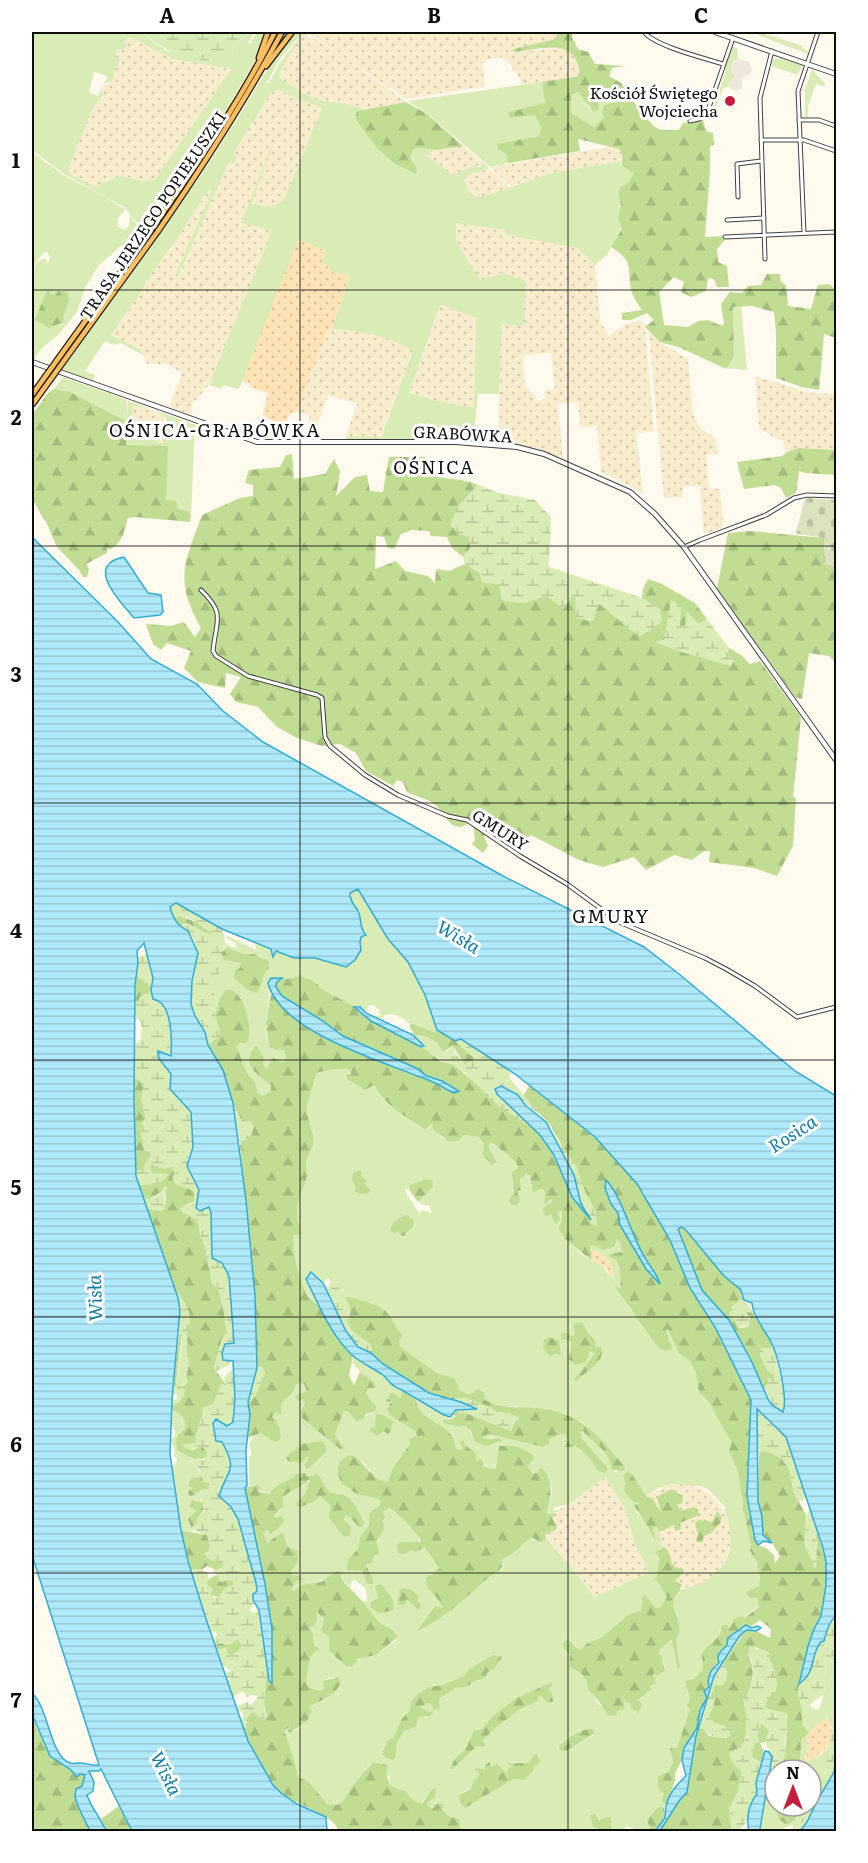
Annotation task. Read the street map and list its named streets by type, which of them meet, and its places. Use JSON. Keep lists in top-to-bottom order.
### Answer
{
  "streets": {
    "main road": ["TRASA JERZEGO POPIEŁUSZKI"],
    "street": ["GRABÓWKA", "GMURY"]
  },
  "districts": ["OŚNICA-GRABÓWKA", "OŚNICA", "GMURY"],
  "water": ["Wisła", "Rosica"],
  "places": ["Kościół Świętego Wojciecha"],
  "north": "top",
  "grid": {
    "columns": ["A", "B", "C"],
    "rows": [
      "1",
      "2",
      "3",
      "4",
      "5",
      "6",
      "7"
    ]
  }
}
